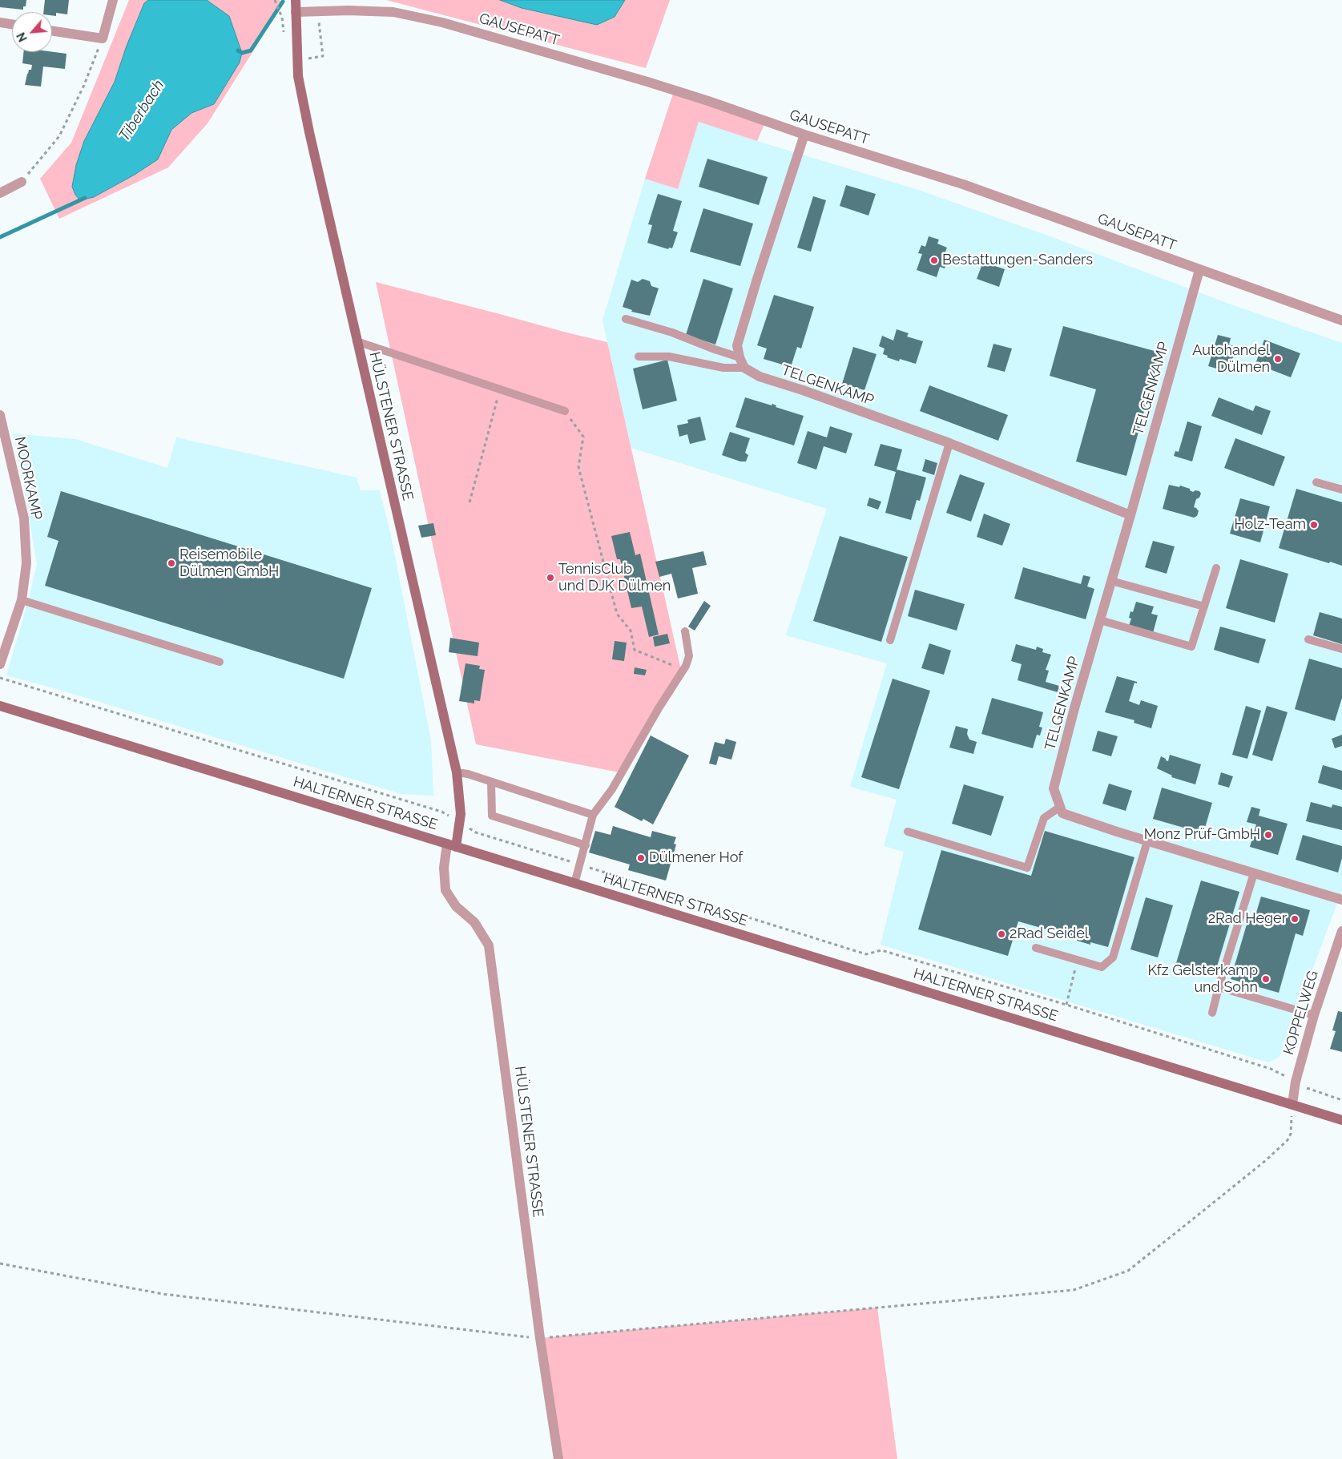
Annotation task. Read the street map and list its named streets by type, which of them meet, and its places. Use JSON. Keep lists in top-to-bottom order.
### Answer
{
  "streets": {
    "main road": ["HÜLSTENER STRASSE", "HALTERNER STRASSE"],
    "street": [
      "GAUSEPATT",
      "TELGENKAMP",
      "MOORKAMP",
      "KOPPELWEG"
    ]
  },
  "crossings": [
    ["GAUSEPATT", "TELGENKAMP"],
    ["GAUSEPATT", "HÜLSTENER STRASSE"],
    ["HÜLSTENER STRASSE", "HALTERNER STRASSE"],
    ["HALTERNER STRASSE", "KOPPELWEG"]
  ],
  "water": ["Tiberbach"],
  "places": [
    "Bestattungen-Sanders",
    "Autohandel Dülmen",
    "Holz-Team",
    "Reisemobile Dülmen GmbH",
    "TennisClub und DJK Dülmen",
    "Monz Prüf-GmbH",
    "Dülmener Hof",
    "2Rad Heger",
    "2Rad Seidel",
    "Kfz Gelsterkamp und Sohn"
  ],
  "north": "bottom left"
}
